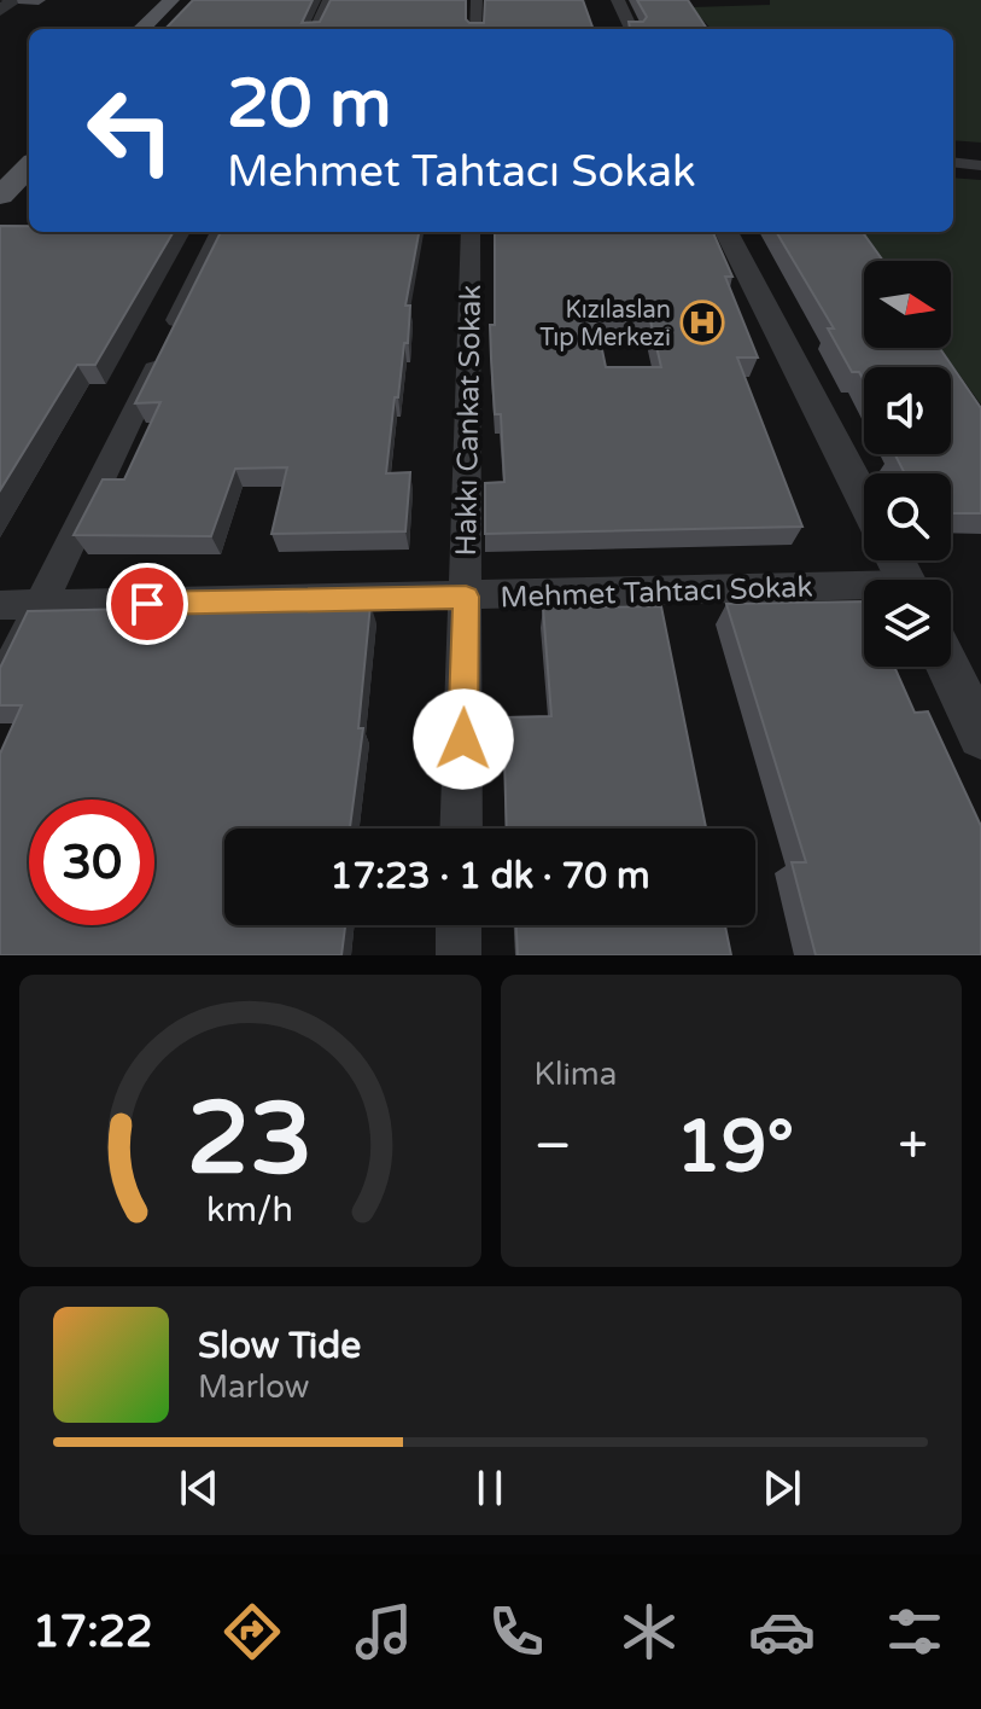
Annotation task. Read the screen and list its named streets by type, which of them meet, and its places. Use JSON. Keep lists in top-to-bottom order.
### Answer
{
  "streets": {
    "street": ["Hakkı Cankat Sokak", "Mehmet Tahtacı Sokak"]
  },
  "crossings": [
    ["Hakkı Cankat Sokak", "Mehmet Tahtacı Sokak"]
  ],
  "places": {
    "hospital": ["Kızılaslan Tıp Merkezi"]
  },
  "north": "right",
  "page": {
    "turn": ["20 m", "Mehmet Tahtacı Sokak"],
    "limit": "30",
    "trip": "17:23 · 1 dk · 70 m",
    "tile": "Klima",
    "heat": ["−", "19°", "+"],
    "song": ["Slow Tide", "Marlow"],
    "tabs": "17:22",
    "gauge": ["23", "km/h"]
  }
}
